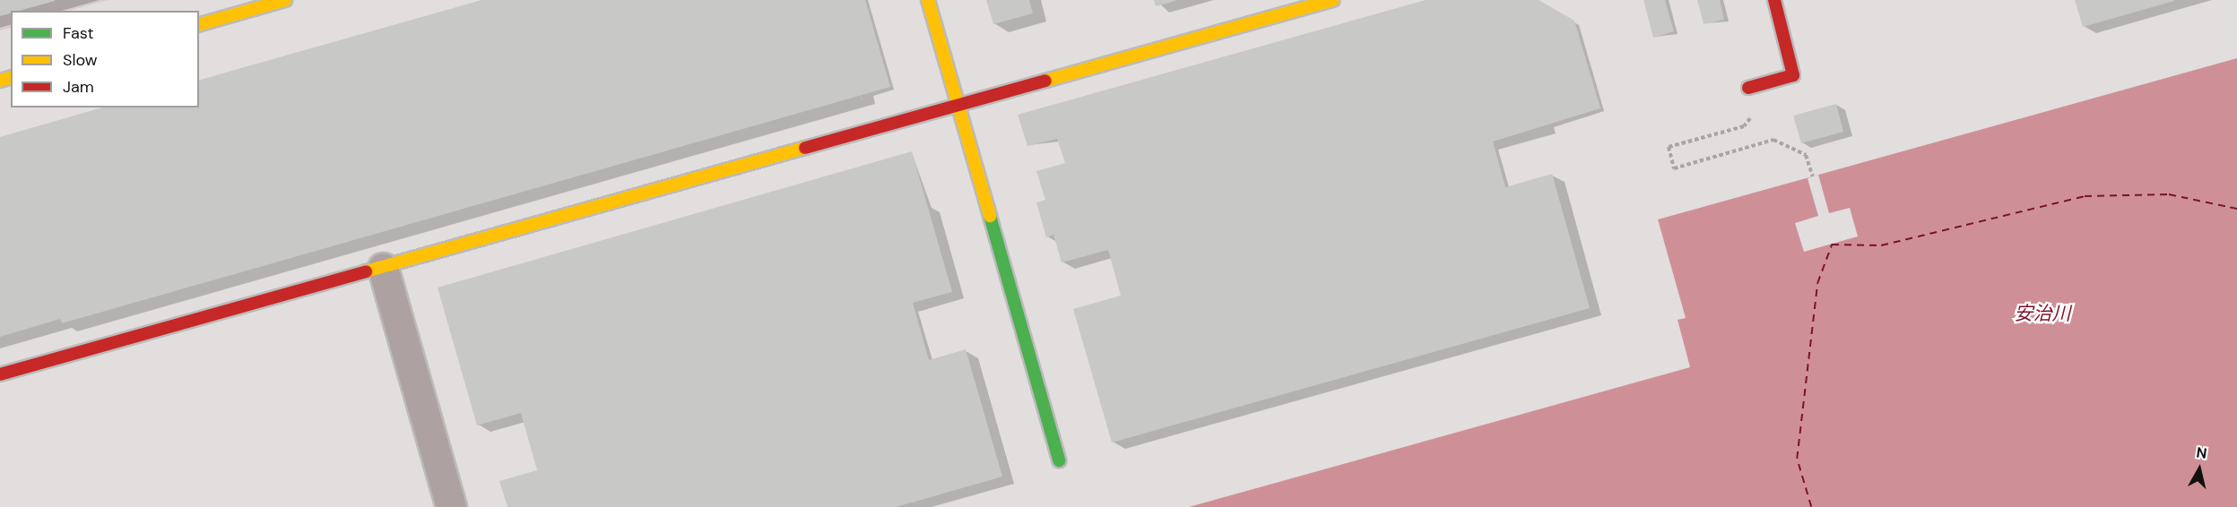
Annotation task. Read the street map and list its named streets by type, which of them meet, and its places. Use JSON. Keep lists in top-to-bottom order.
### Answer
{
  "water": ["安治川"],
  "legend": ["Fast", "Slow", "Jam"],
  "north": "top"
}
